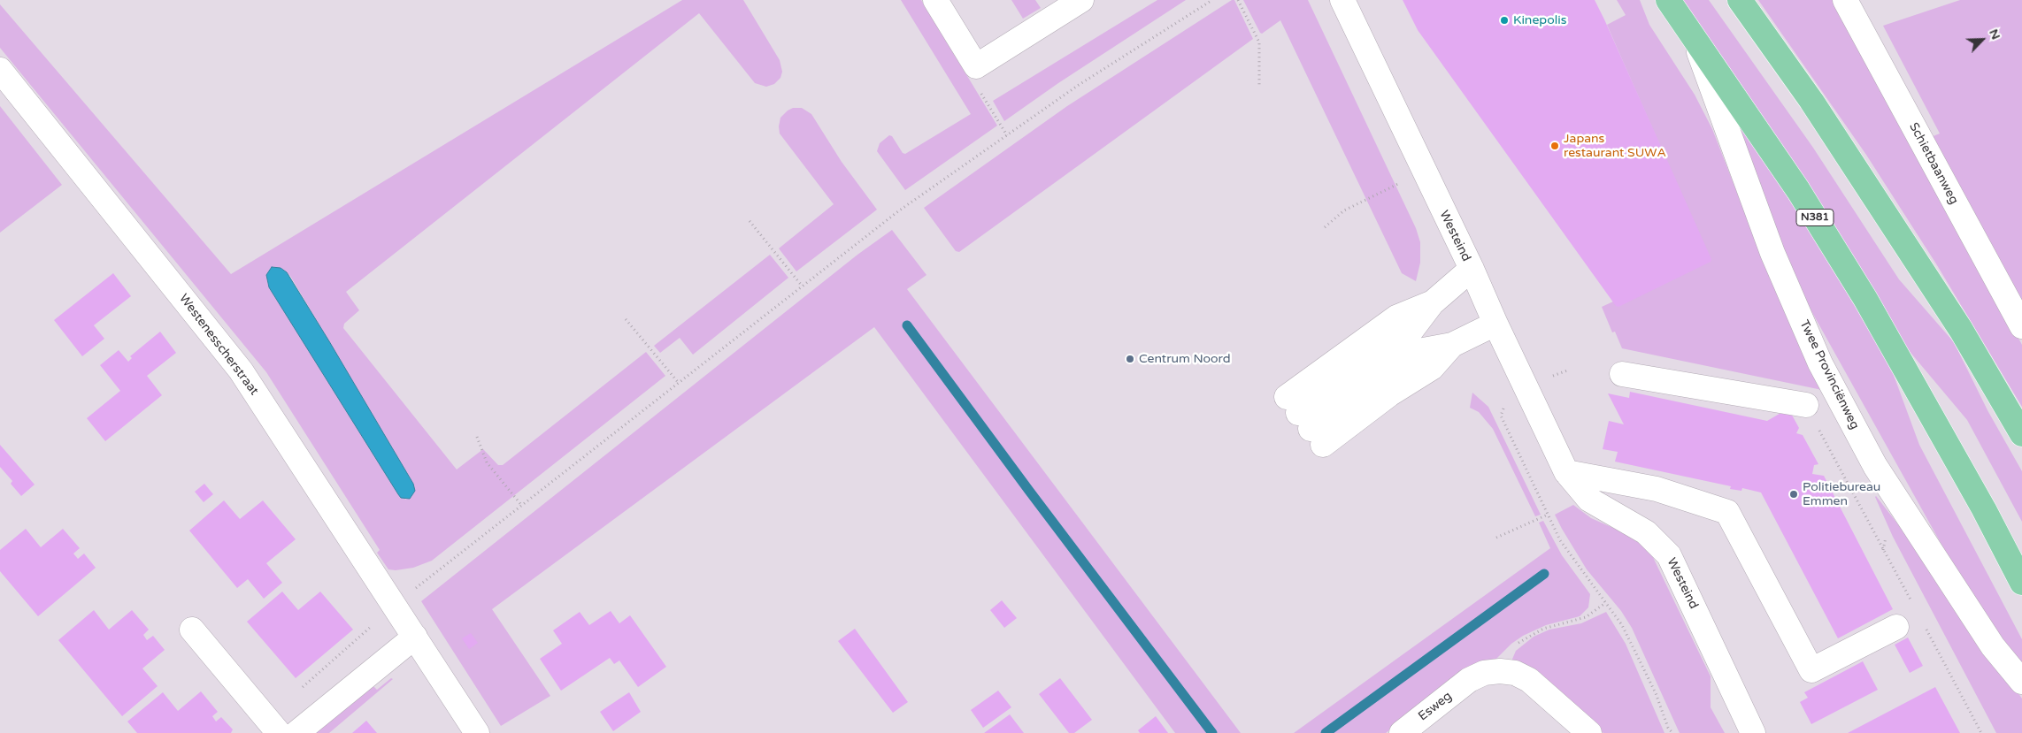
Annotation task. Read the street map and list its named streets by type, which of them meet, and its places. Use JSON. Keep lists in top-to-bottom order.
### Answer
{
  "streets": {
    "main road": ["N381", "Twee Provinciënweg"],
    "street": [
      "Schietbaanweg",
      "Westeind",
      "Westenesscherstraat",
      "Esweg"
    ]
  },
  "places": [
    "Kinepolis",
    "Japans restaurant SUWA",
    "Centrum Noord",
    "Politiebureau Emmen"
  ],
  "north": "top right"
}
